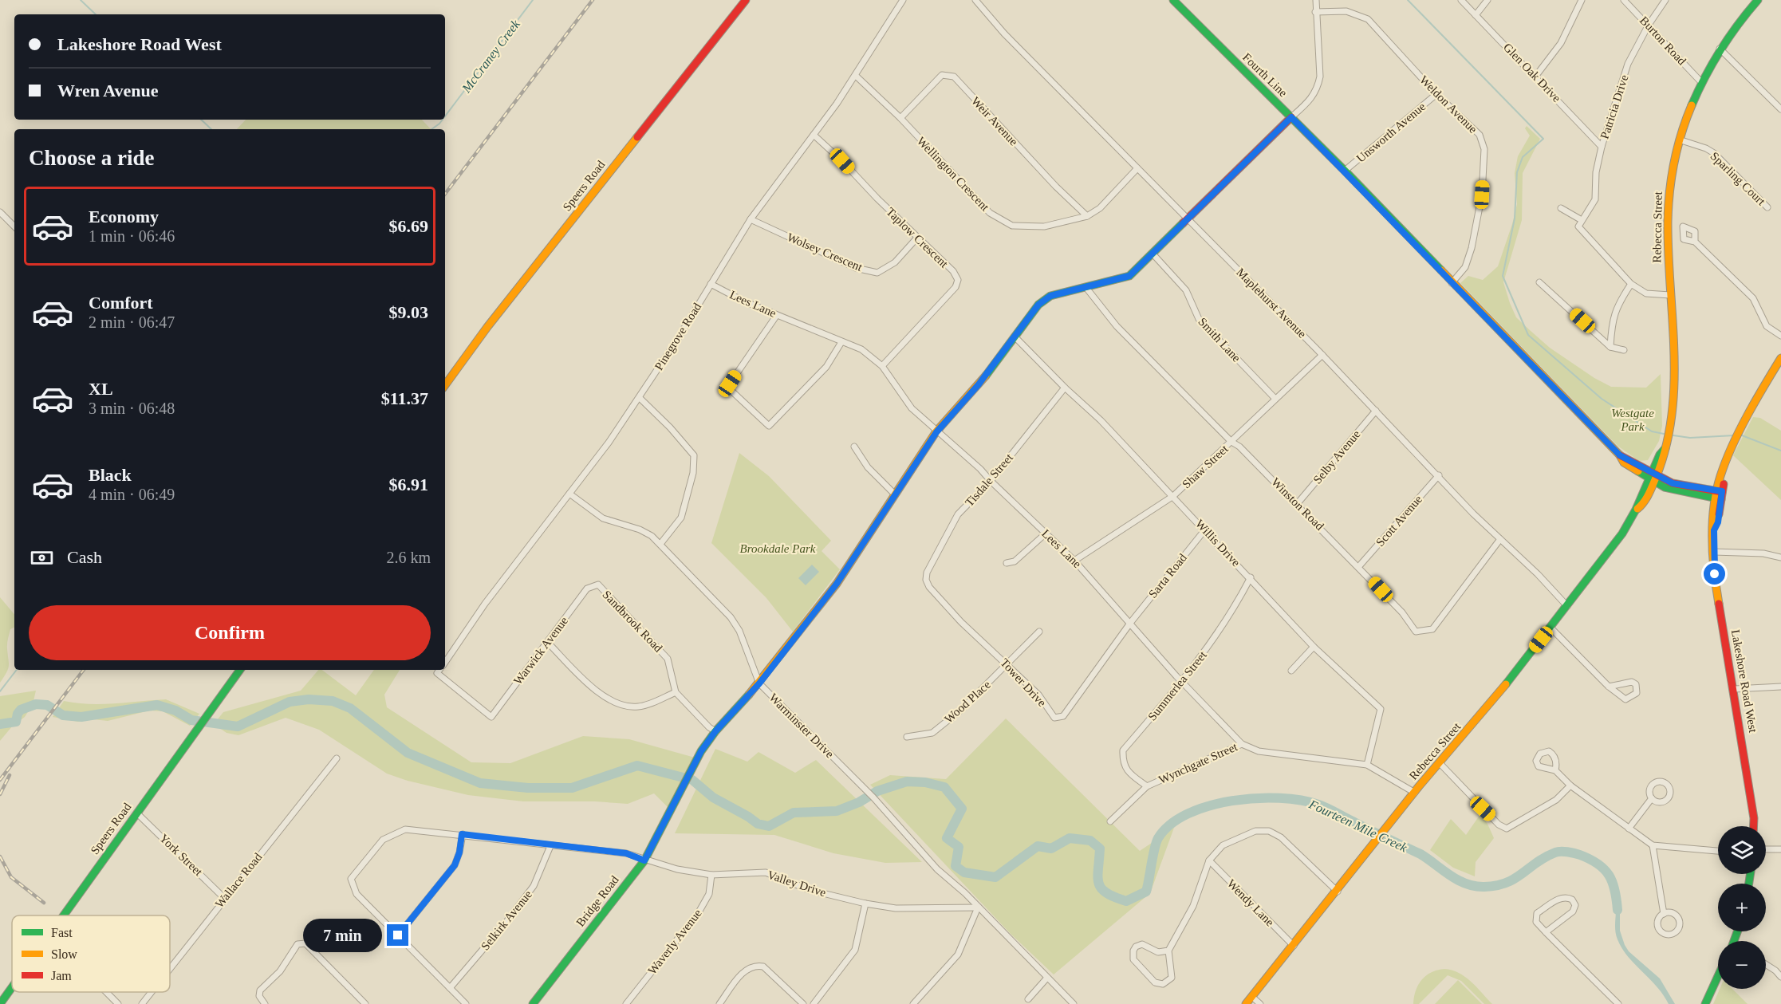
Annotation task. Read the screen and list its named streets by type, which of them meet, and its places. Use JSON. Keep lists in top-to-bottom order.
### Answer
{
  "streets": {
    "main road": [
      "Fourth Line",
      "Speers Road",
      "Rebecca Street",
      "Lakeshore Road West",
      "Bridge Road"
    ],
    "street": [
      "Burton Road",
      "Glen Oak Drive",
      "Weldon Avenue",
      "Patricia Drive",
      "Weir Avenue",
      "Unsworth Avenue",
      "Wellington Crescent",
      "Sparling Court",
      "Taplow Crescent",
      "Wolsey Crescent",
      "Maplehurst Avenue",
      "Lees Lane",
      "Pinegrove Road",
      "Smith Lane",
      "Selby Avenue",
      "Shaw Street",
      "Tisdale Street",
      "Winston Road",
      "Scott Avenue",
      "Willis Drive",
      "Sarta Road",
      "Sandbrook Road",
      "Warwick Avenue",
      "Tower Drive",
      "Summerlea Street",
      "Wood Place",
      "Warminster Drive",
      "Wynchgate Street",
      "York Street",
      "Wallace Road",
      "Valley Drive",
      "Wendy Lane",
      "Selkirk Avenue",
      "Waverly Avenue"
    ]
  },
  "crossings": [
    ["Burton Road", "Patricia Drive"],
    ["Burton Road", "Rebecca Street"],
    ["Glen Oak Drive", "Patricia Drive"],
    ["Fourth Line", "Weldon Avenue"],
    ["Fourth Line", "Unsworth Avenue"],
    ["Fourth Line", "Rebecca Street"],
    ["Fourth Line", "Lakeshore Road West"],
    ["Fourth Line", "Bridge Road"],
    ["Weldon Avenue", "Unsworth Avenue"],
    ["Weir Avenue", "Wellington Crescent"],
    ["Wellington Crescent", "Maplehurst Avenue"],
    ["Wellington Crescent", "Pinegrove Road"],
    ["Sparling Court", "Rebecca Street"],
    ["Speers Road", "York Street"],
    ["Rebecca Street", "Maplehurst Avenue"],
    ["Rebecca Street", "Lees Lane"],
    ["Rebecca Street", "Wendy Lane"],
    ["Taplow Crescent", "Wolsey Crescent"],
    ["Taplow Crescent", "Lees Lane"],
    ["Taplow Crescent", "Pinegrove Road"],
    ["Wolsey Crescent", "Pinegrove Road"],
    ["Maplehurst Avenue", "Selby Avenue"],
    ["Maplehurst Avenue", "Shaw Street"],
    ["Maplehurst Avenue", "Winston Road"],
    ["Maplehurst Avenue", "Scott Avenue"],
    ["Maplehurst Avenue", "Bridge Road"],
    ["Lees Lane", "Pinegrove Road"],
    ["Lees Lane", "Shaw Street"],
    ["Lees Lane", "Tisdale Street"],
    ["Lees Lane", "Willis Drive"],
    ["Lees Lane", "Sarta Road"],
    ["Lees Lane", "Tower Drive"],
    ["Lees Lane", "Summerlea Street"],
    ["Lees Lane", "Wynchgate Street"],
    ["Lees Lane", "Bridge Road"],
    ["Pinegrove Road", "Warwick Avenue"],
    ["Pinegrove Road", "Warminster Drive"],
    ["Smith Lane", "Shaw Street"],
    ["Smith Lane", "Bridge Road"],
    ["Selby Avenue", "Winston Road"],
    ["Shaw Street", "Winston Road"],
    ["Shaw Street", "Willis Drive"],
    ["Tisdale Street", "Willis Drive"],
    ["Tisdale Street", "Tower Drive"],
    ["Winston Road", "Scott Avenue"],
    ["Winston Road", "Bridge Road"],
    ["Willis Drive", "Sarta Road"],
    ["Willis Drive", "Summerlea Street"],
    ["Willis Drive", "Bridge Road"],
    ["Sarta Road", "Tower Drive"],
    ["Sandbrook Road", "Warwick Avenue"],
    ["Tower Drive", "Wood Place"],
    ["Summerlea Street", "Wynchgate Street"],
    ["Warminster Drive", "Bridge Road"],
    ["York Street", "Wallace Road"],
    ["Valley Drive", "Bridge Road"],
    ["Valley Drive", "Selkirk Avenue"],
    ["Valley Drive", "Waverly Avenue"]
  ],
  "water": ["McCraney Creek", "Fourteen Mile Creek"],
  "parks": ["Westgate Park", "Brookdale Park"],
  "legend": ["Fast", "Slow", "Jam"],
  "page": {
    "banner": ["Lakeshore Road West", "Wren Avenue"],
    "heading": "Choose a ride",
    "list": [
      {
        "name": "Economy",
        "note": "1 min · 06:46",
        "value": "$6.69"
      },
      {
        "name": "Comfort",
        "note": "2 min · 06:47",
        "value": "$9.03"
      },
      {
        "name": "XL",
        "note": "3 min · 06:48",
        "value": "$11.37"
      },
      {
        "name": "Black",
        "note": "4 min · 06:49",
        "value": "$6.91"
      }
    ],
    "pay": ["Cash", "2.6 km"],
    "buttons": "Confirm",
    "map_buttons": ["+", "−"],
    "bubble": "7 min"
  }
}
